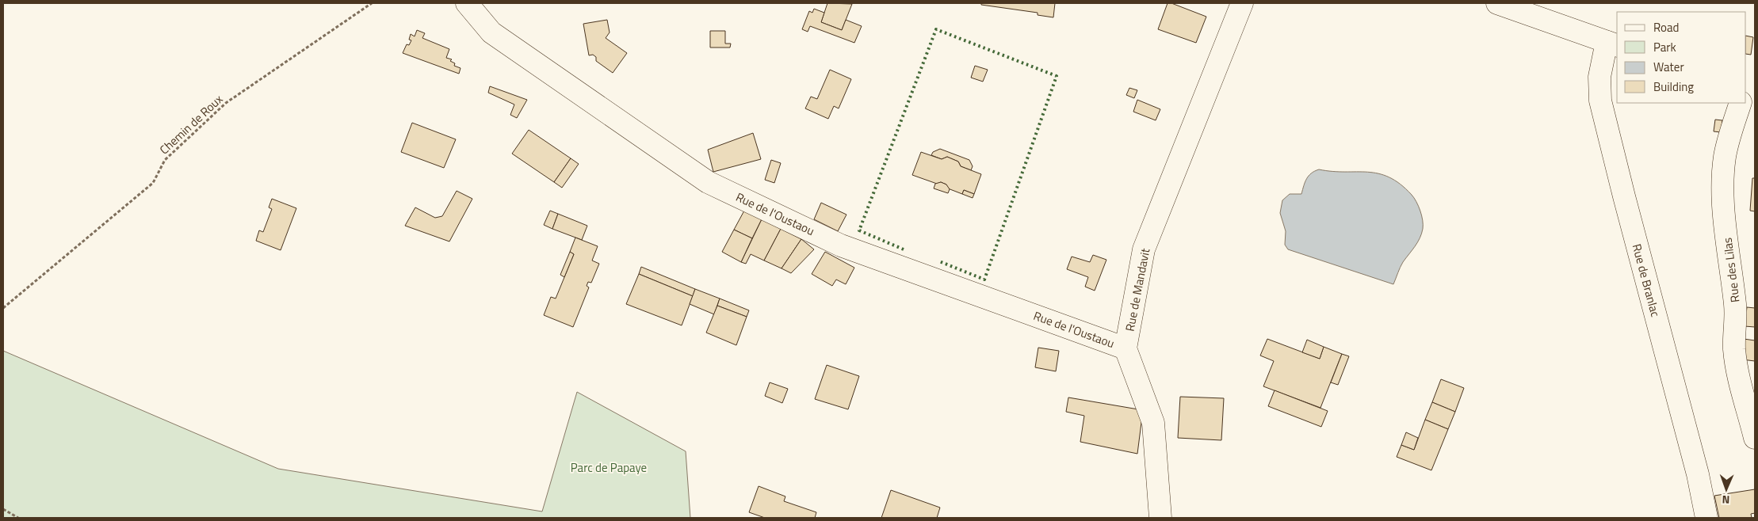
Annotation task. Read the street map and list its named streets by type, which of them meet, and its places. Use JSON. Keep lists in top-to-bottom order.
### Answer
{
  "streets": {
    "street": [
      "Rue de l'Oustaou",
      "Rue des Lilas",
      "Rue de Branlac",
      "Rue de Mandavit"
    ],
    "path": ["Chemin de Roux"]
  },
  "crossings": [
    ["Rue de l'Oustaou", "Rue de Mandavit"]
  ],
  "parks": ["Parc de Papaye"],
  "legend": [
    "Road",
    "Park",
    "Water",
    "Building"
  ],
  "north": "bottom"
}
